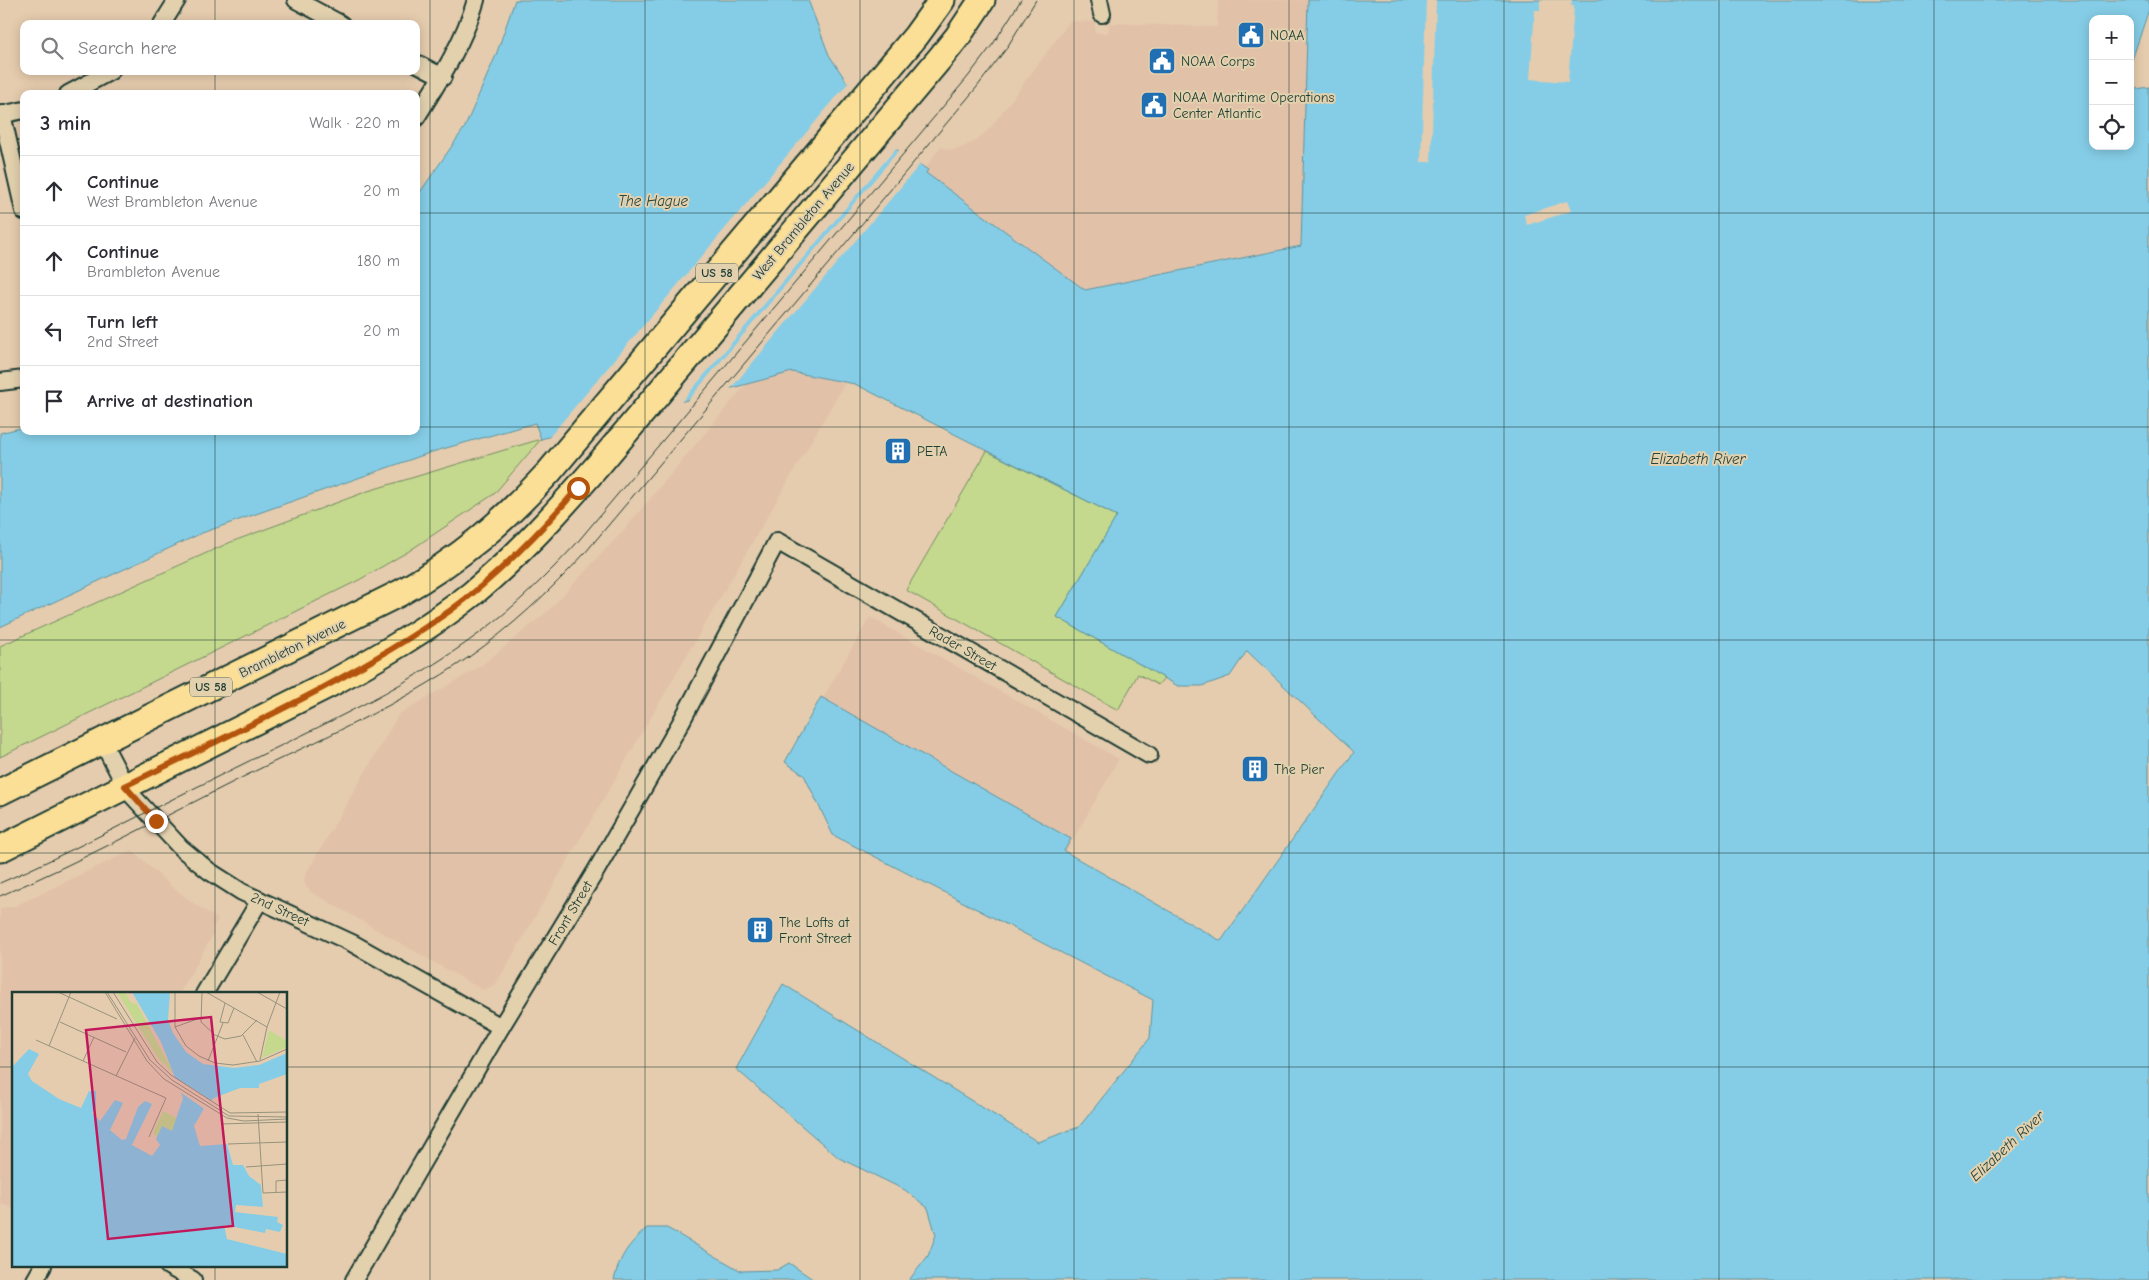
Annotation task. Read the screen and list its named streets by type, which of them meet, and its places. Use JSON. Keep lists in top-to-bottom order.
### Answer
{
  "streets": {
    "main road": ["West Brambleton Avenue", "US 58", "Brambleton Avenue"],
    "street": ["Rader Street", "2nd Street", "Front Street"]
  },
  "crossings": [
    ["West Brambleton Avenue", "US 58"],
    ["West Brambleton Avenue", "2nd Street"],
    ["US 58", "2nd Street"],
    ["Brambleton Avenue", "2nd Street"],
    ["Rader Street", "Front Street"],
    ["2nd Street", "Front Street"]
  ],
  "water": ["The Hague", "Elizabeth River"],
  "places": {
    "public building": ["NOAA", "NOAA Corps", "NOAA Maritime Operations Center Atlantic"],
    "building": ["PETA", "The Pier", "The Lofts at Front Street"]
  },
  "page": {
    "map_buttons": ["+", "−"],
    "search": "Search here",
    "heading": ["3 min", "Walk · 220 m"],
    "list": [
      ["Continue", "West Brambleton Avenue", "20 m"],
      ["Continue", "Brambleton Avenue", "180 m"],
      ["Turn left", "2nd Street", "20 m"],
      "Arrive at destination"
    ]
  }
}
